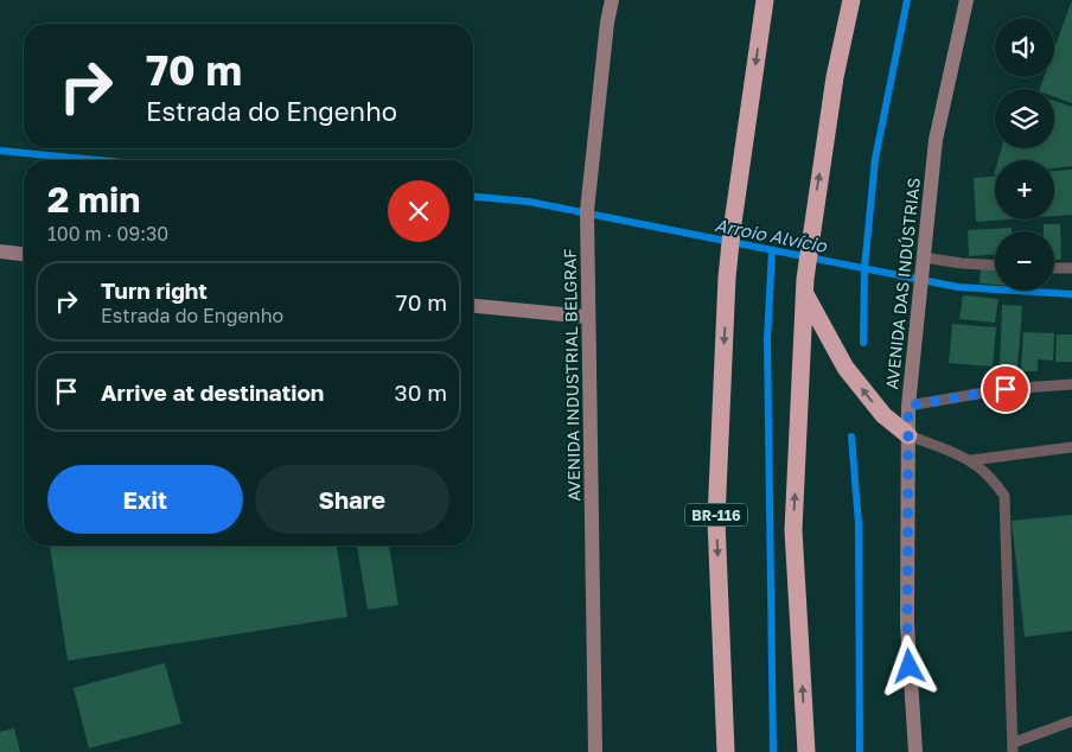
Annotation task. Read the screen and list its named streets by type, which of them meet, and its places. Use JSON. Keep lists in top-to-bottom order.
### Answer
{
  "streets": {
    "highway": ["BR-116"],
    "main road": ["AVENIDA DAS INDÚSTRIAS", "AVENIDA INDUSTRIAL BELGRAF"]
  },
  "water": ["Arroio Alvício"],
  "page": {
    "map_buttons": ["+", "−"],
    "turn": ["70 m", "Estrada do Engenho"],
    "heading": ["2 min", "100 m · 09:30"],
    "list": [
      {
        "name": "Turn right",
        "note": "Estrada do Engenho",
        "value": "70 m"
      },
      {
        "name": "Arrive at destination",
        "value": "30 m"
      }
    ],
    "buttons": ["Exit", "Share"]
  }
}
